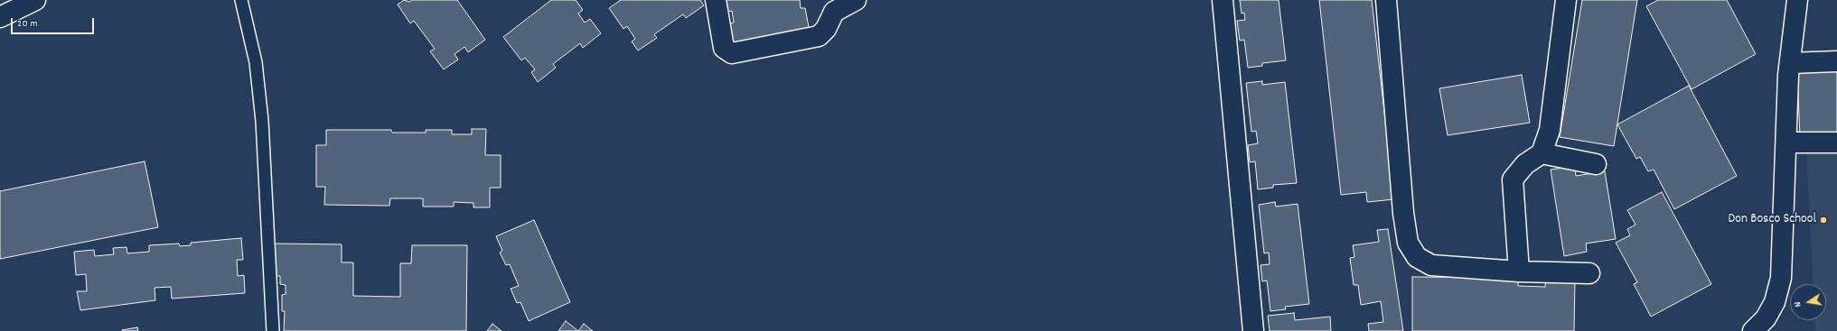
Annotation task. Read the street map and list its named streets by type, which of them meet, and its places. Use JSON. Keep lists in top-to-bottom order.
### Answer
{
  "places": ["Don Bosco School"],
  "scale_bar": "20 m",
  "north": "left"
}
